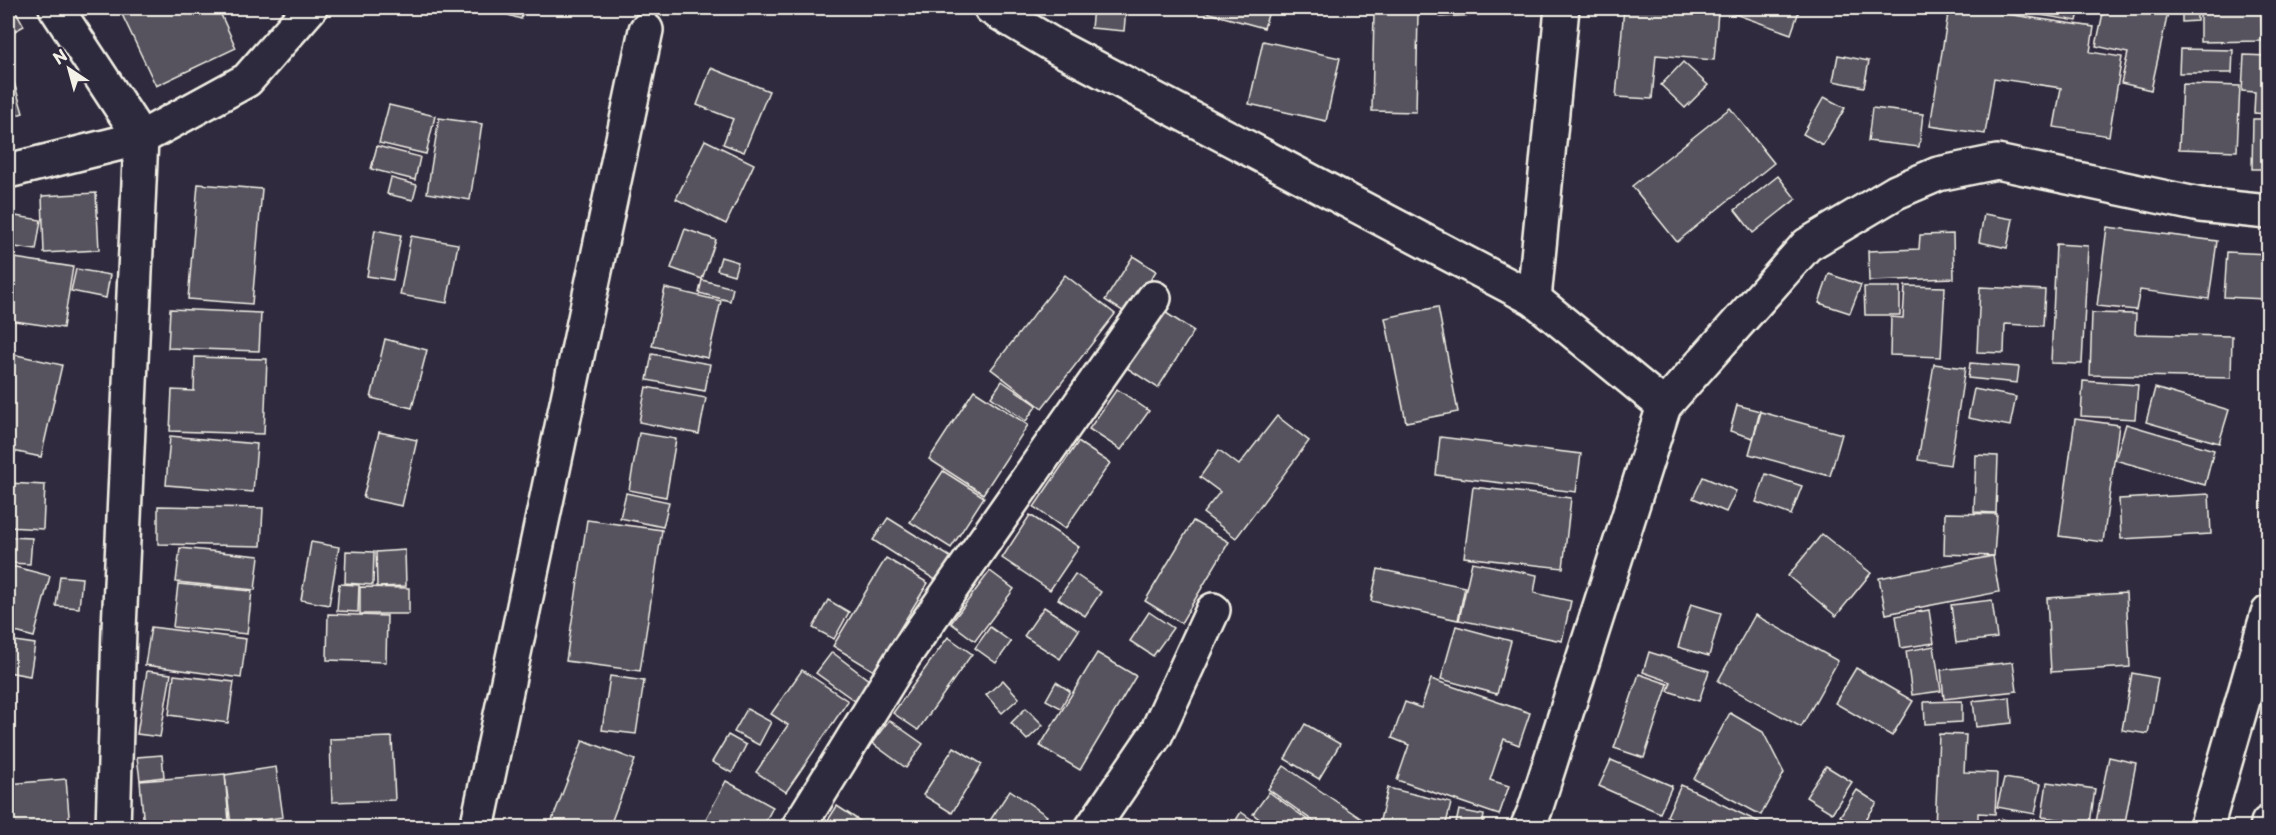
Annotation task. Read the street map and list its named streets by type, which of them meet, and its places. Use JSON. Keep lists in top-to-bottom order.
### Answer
{
  "north": "top left"
}
